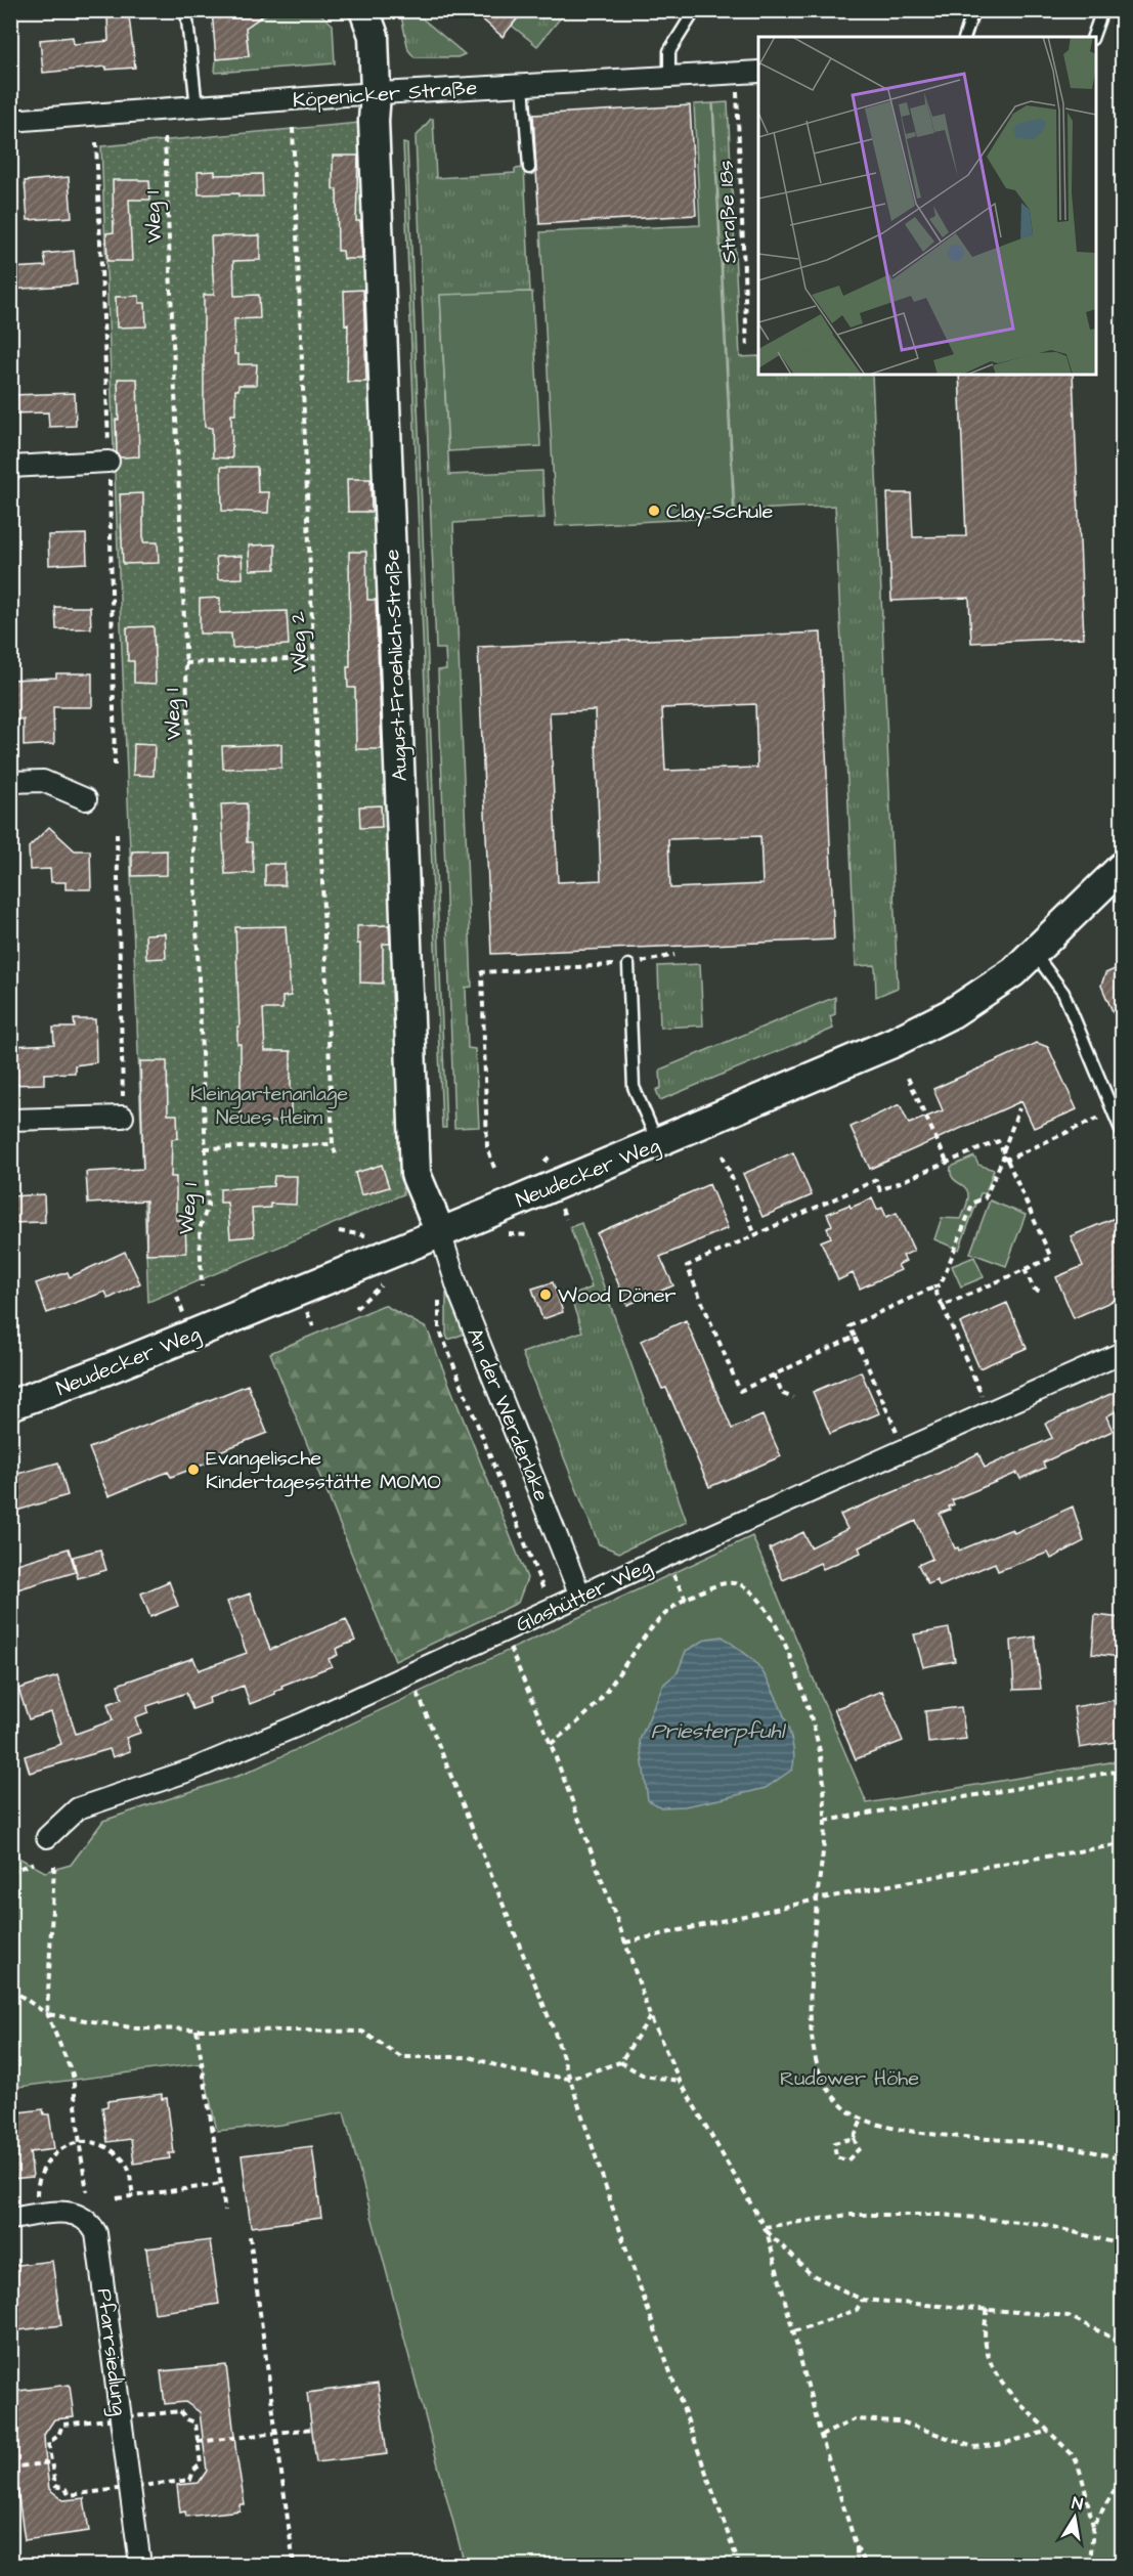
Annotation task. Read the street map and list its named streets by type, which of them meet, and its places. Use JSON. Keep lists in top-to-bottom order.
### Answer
{
  "streets": {
    "street": [
      "Köpenicker Straße",
      "August-Froehlich-Straße",
      "Neudecker Weg",
      "An der Werderlake",
      "Glashütter Weg",
      "Pfarrsiedlung"
    ],
    "path": ["Straße 18s", "Weg 1", "Weg 2"]
  },
  "crossings": [
    ["Köpenicker Straße", "Straße 18s"],
    ["Köpenicker Straße", "August-Froehlich-Straße"],
    ["August-Froehlich-Straße", "Neudecker Weg"],
    ["August-Froehlich-Straße", "An der Werderlake"],
    ["Neudecker Weg", "An der Werderlake"],
    ["An der Werderlake", "Glashütter Weg"]
  ],
  "water": ["Priesterpfuhl"],
  "parks": ["Kleingartenanlage Neues Heim", "Rudower Höhe"],
  "places": ["Clay-Schule", "Wood Döner", "Evangelische Kindertagesstätte MOMO"],
  "north": "top"
}
